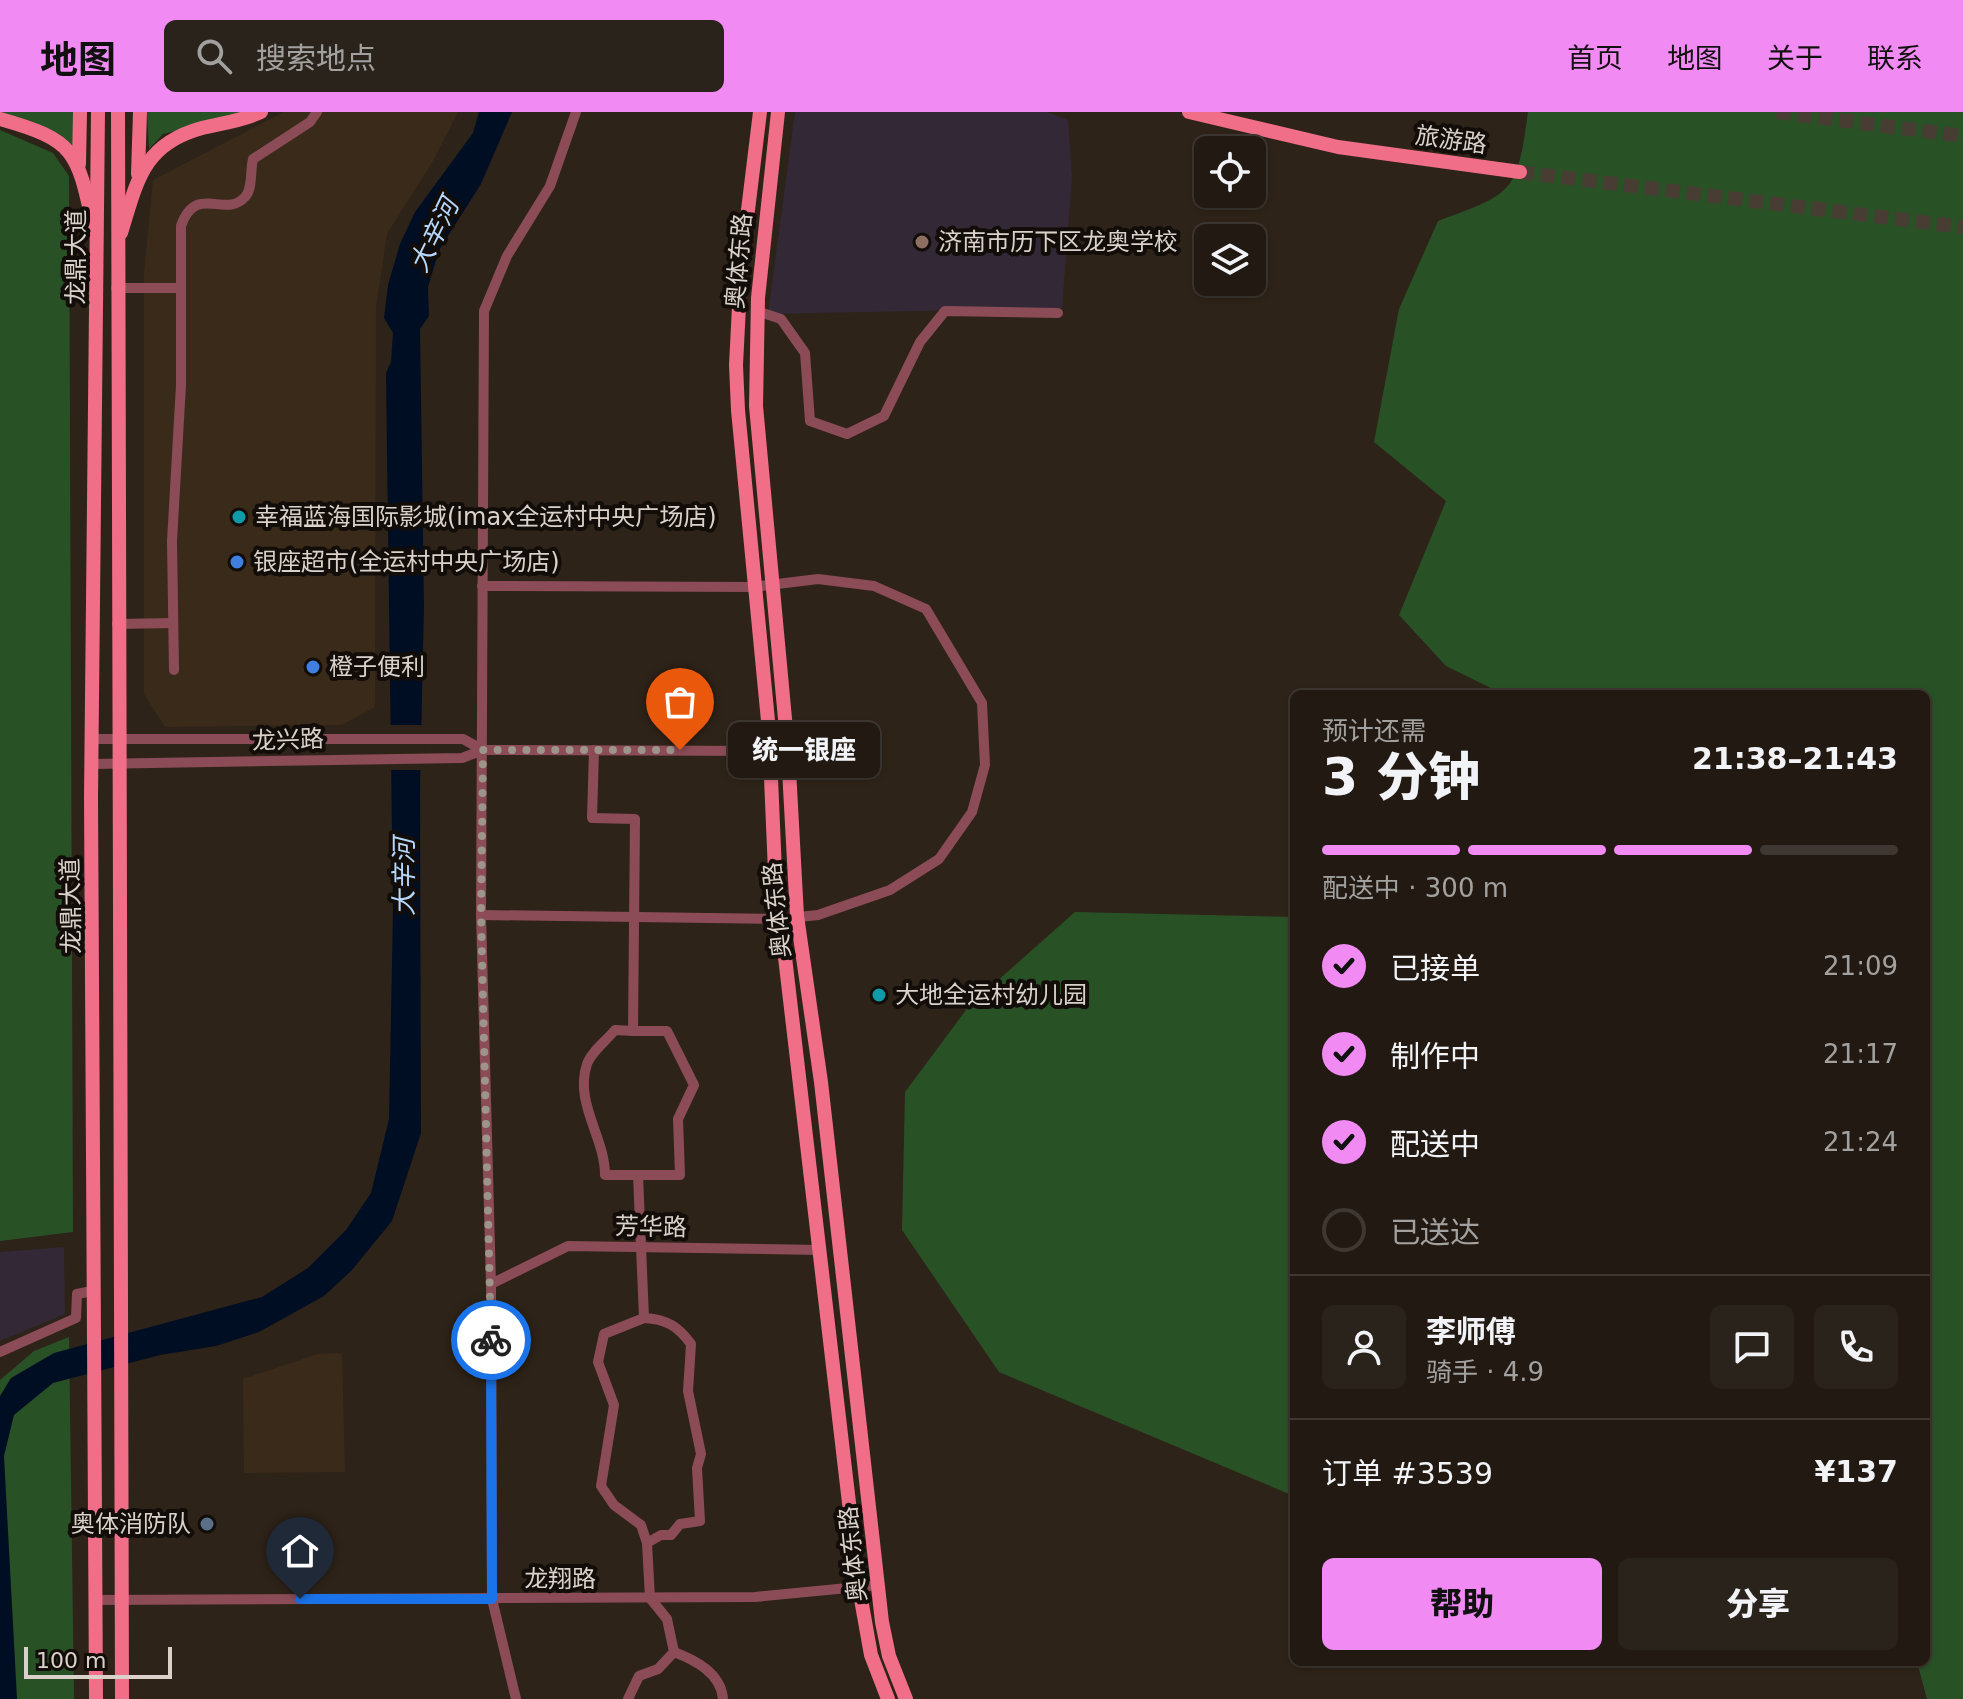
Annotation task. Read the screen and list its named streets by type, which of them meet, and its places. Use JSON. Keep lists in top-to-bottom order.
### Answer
{
  "streets": {
    "main road": ["旅游路", "龙鼎大道", "奥体东路"],
    "street": ["龙兴路", "芳华路", "龙翔路"]
  },
  "crossings": [
    ["龙鼎大道", "龙兴路"],
    ["龙鼎大道", "龙翔路"],
    ["奥体东路", "龙兴路"],
    ["奥体东路", "龙翔路"]
  ],
  "water": ["大辛河"],
  "places": [
    "济南市历下区龙奥学校",
    "幸福蓝海国际影城(imax全运村中央广场店)",
    "银座超市(全运村中央广场店)",
    "橙子便利",
    "统一银座",
    "大地全运村幼儿园",
    "奥体消防队"
  ],
  "scale_bar": "100 m",
  "page": {
    "header": "地图",
    "search": "搜索地点",
    "nav": [
      "首页",
      "地图",
      "关于",
      "联系"
    ],
    "heading": ["3 分钟", "预计还需", "21:38–21:43"],
    "panel": [
      "李师傅",
      "骑手 · 4.9",
      "订单 #3539",
      "¥137"
    ],
    "bubble": "统一银座",
    "bar": "配送中 · 300 m",
    "list": [
      ["已接单", "21:09"],
      ["制作中", "21:17"],
      ["配送中", "21:24"],
      "已送达"
    ],
    "buttons": ["帮助", "分享"],
    "scale": "100 m"
  }
}
